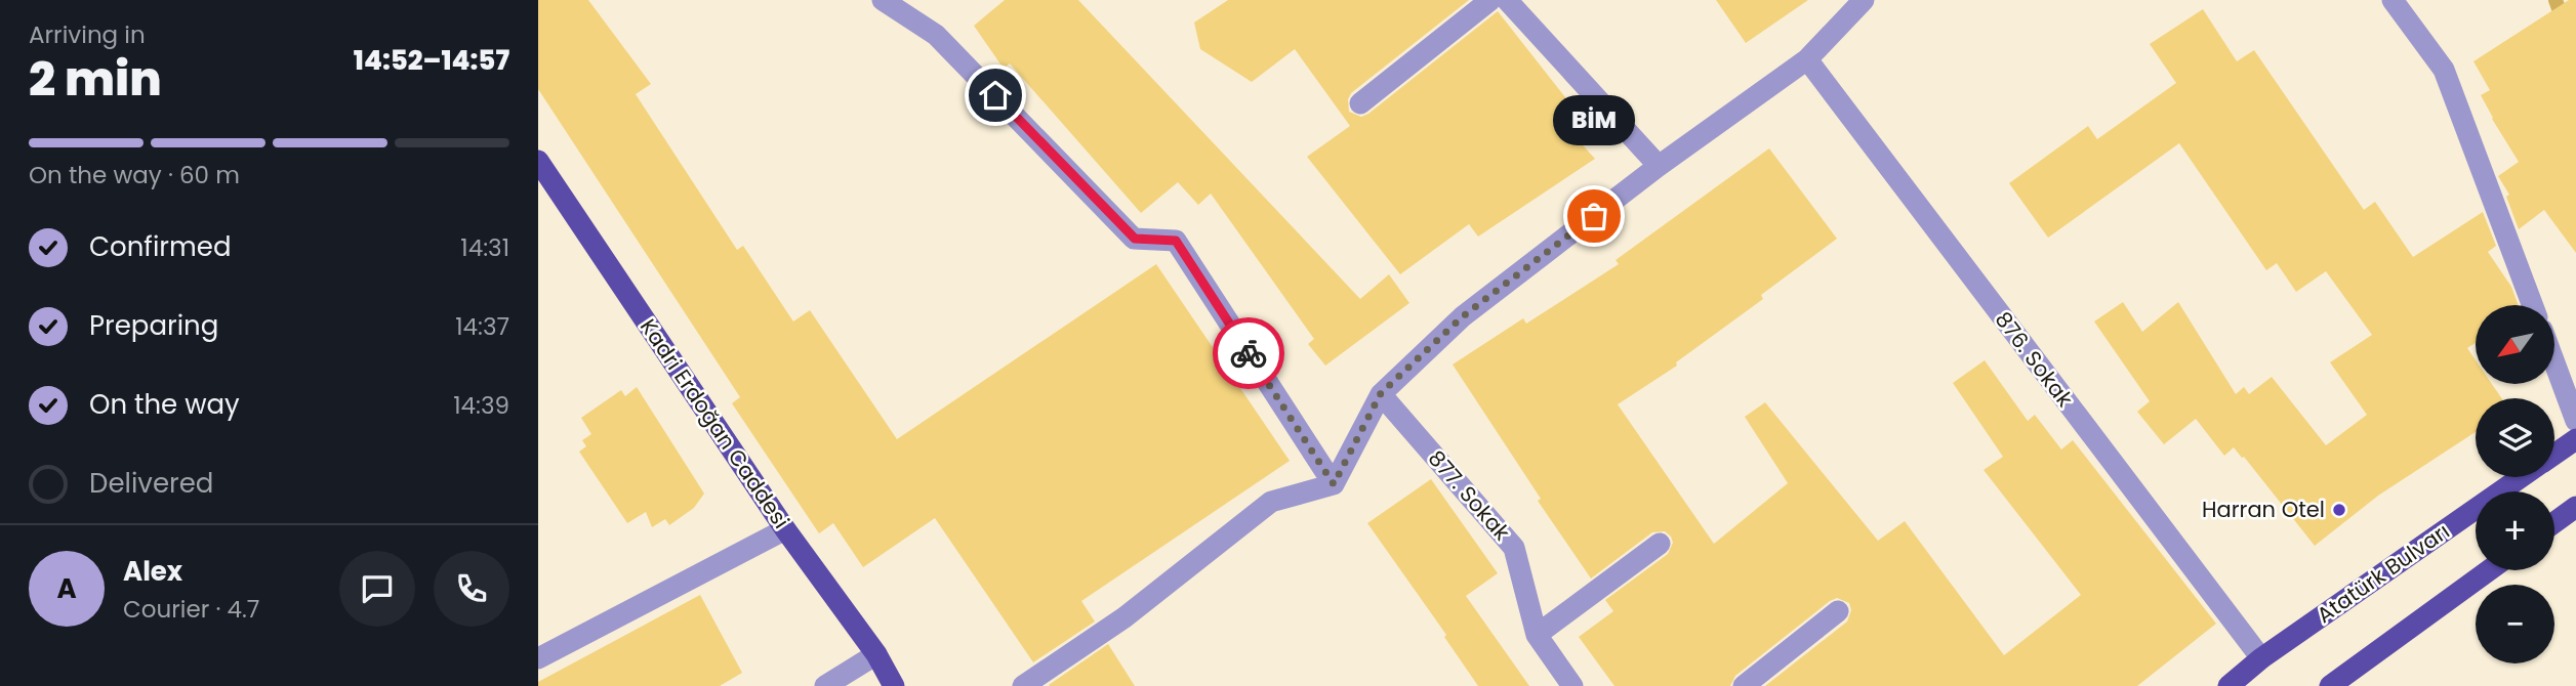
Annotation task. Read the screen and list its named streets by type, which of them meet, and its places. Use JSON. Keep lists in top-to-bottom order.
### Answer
{
  "streets": {
    "main road": ["Kadri Erdoğan Caddesi", "Atatürk Bulvarı"],
    "street": ["876. Sokak", "877. Sokak"]
  },
  "crossings": [
    ["876. Sokak", "Atatürk Bulvarı"]
  ],
  "places": ["BİM", "Harran Otel"],
  "north": "bottom left",
  "page": {
    "heading": ["2 min", "Arriving in", "14:52–14:57"],
    "panel": ["Alex", "Courier · 4.7"],
    "bubble": "BİM",
    "bar": "On the way · 60 m",
    "list": [
      ["Confirmed", "14:31"],
      ["Preparing", "14:37"],
      ["On the way", "14:39"],
      "Delivered"
    ],
    "map_buttons": ["+", "−"],
    "round": "A"
  }
}
